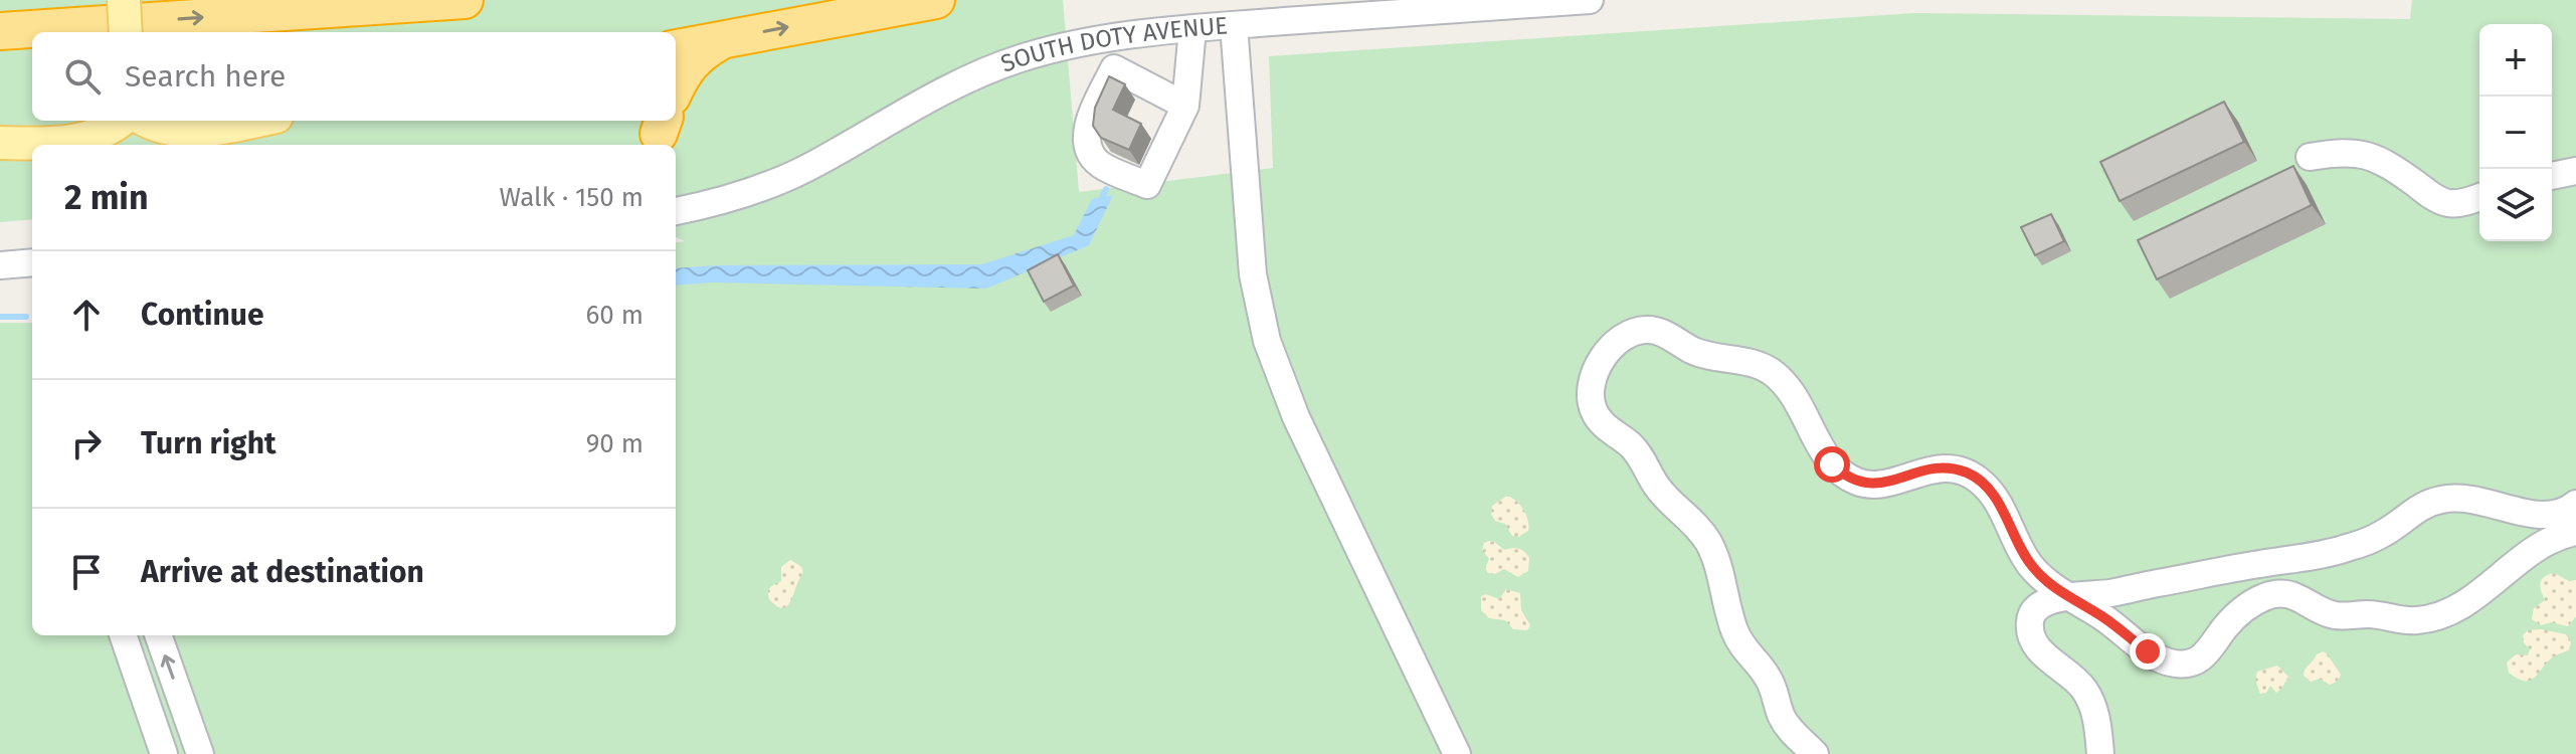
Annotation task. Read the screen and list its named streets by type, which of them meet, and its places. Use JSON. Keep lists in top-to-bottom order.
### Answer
{
  "streets": {
    "street": ["SOUTH DOTY AVENUE"]
  },
  "page": {
    "map_buttons": ["+", "−"],
    "search": "Search here",
    "heading": ["2 min", "Walk · 150 m"],
    "list": [
      ["Continue", "60 m"],
      ["Turn right", "90 m"],
      "Arrive at destination"
    ]
  }
}
